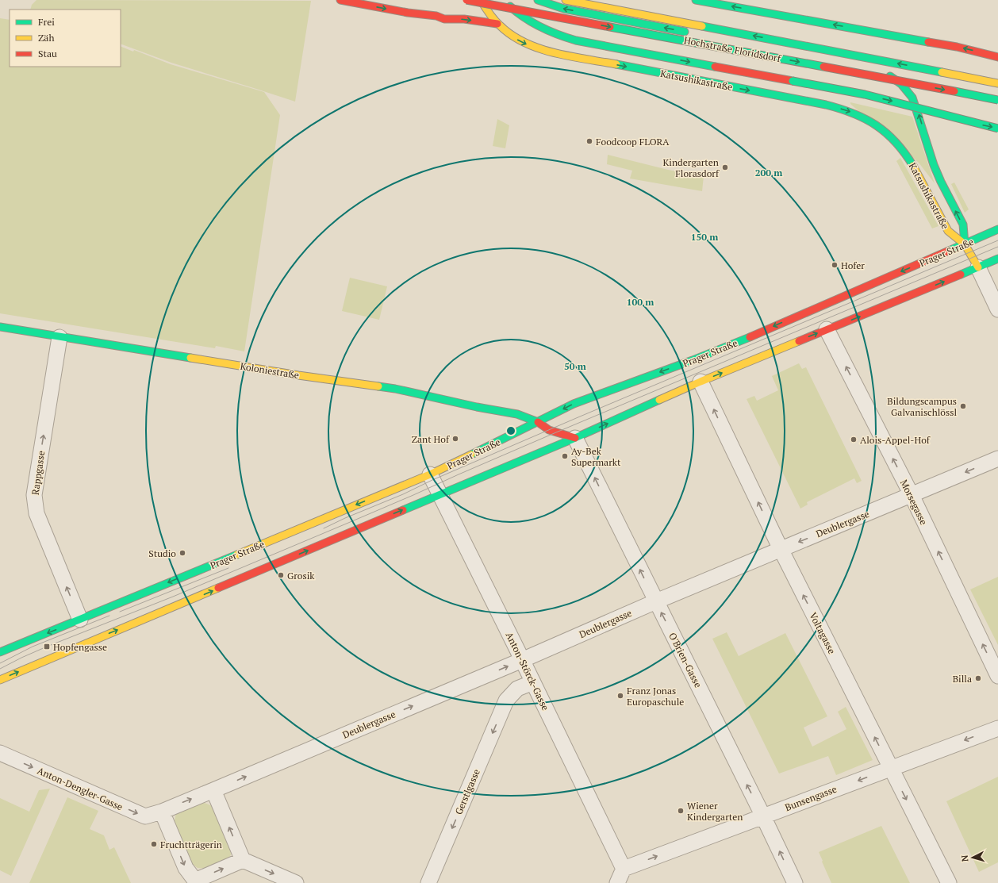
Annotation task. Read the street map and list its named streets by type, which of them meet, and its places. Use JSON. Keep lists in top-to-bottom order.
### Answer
{
  "streets": {
    "main road": [
      "Hochstraße Floridsdorf",
      "Katsushikastraße",
      "Prager Straße",
      "Koloniestraße"
    ],
    "street": [
      "Rappgasse",
      "Morsegasse",
      "Deublergasse",
      "Voltagasse",
      "O'Brien-Gasse",
      "Anton-Störck-Gasse",
      "Anton-Dengler-Gasse",
      "Gerstlgasse",
      "Bunsengasse"
    ]
  },
  "crossings": [
    ["Katsushikastraße", "Prager Straße"],
    ["Prager Straße", "Koloniestraße"],
    ["Prager Straße", "Rappgasse"],
    ["Prager Straße", "Anton-Störck-Gasse"],
    ["Koloniestraße", "Rappgasse"],
    ["Koloniestraße", "O'Brien-Gasse"],
    ["Morsegasse", "Deublergasse"],
    ["Deublergasse", "Voltagasse"],
    ["Deublergasse", "O'Brien-Gasse"],
    ["Deublergasse", "Anton-Störck-Gasse"],
    ["Deublergasse", "Anton-Dengler-Gasse"],
    ["Voltagasse", "Bunsengasse"],
    ["O'Brien-Gasse", "Bunsengasse"],
    ["Anton-Störck-Gasse", "Gerstlgasse"],
    ["Anton-Störck-Gasse", "Bunsengasse"]
  ],
  "one_way": [
    "Rappgasse",
    "Morsegasse",
    "O'Brien-Gasse",
    "Anton-Dengler-Gasse",
    "Gerstlgasse"
  ],
  "places": {
    "other": [
      "Foodcoop FLORA",
      "Kindergarten Florasdorf",
      "Hofer",
      "Bildungscampus Galvanischlössl",
      "Zant Hof",
      "Alois-Appel-Hof",
      "Ay-Bek Supermarkt",
      "Studio",
      "Grosik",
      "Billa",
      "Franz Jonas Europaschule",
      "Wiener Kindergarten",
      "Fruchtträgerin"
    ],
    "transit": ["Hopfengasse"]
  },
  "legend": ["Frei", "Zäh", "Stau"],
  "north": "left",
  "rings": [
    "200 m",
    "150 m",
    "100 m",
    "50 m"
  ]
}
